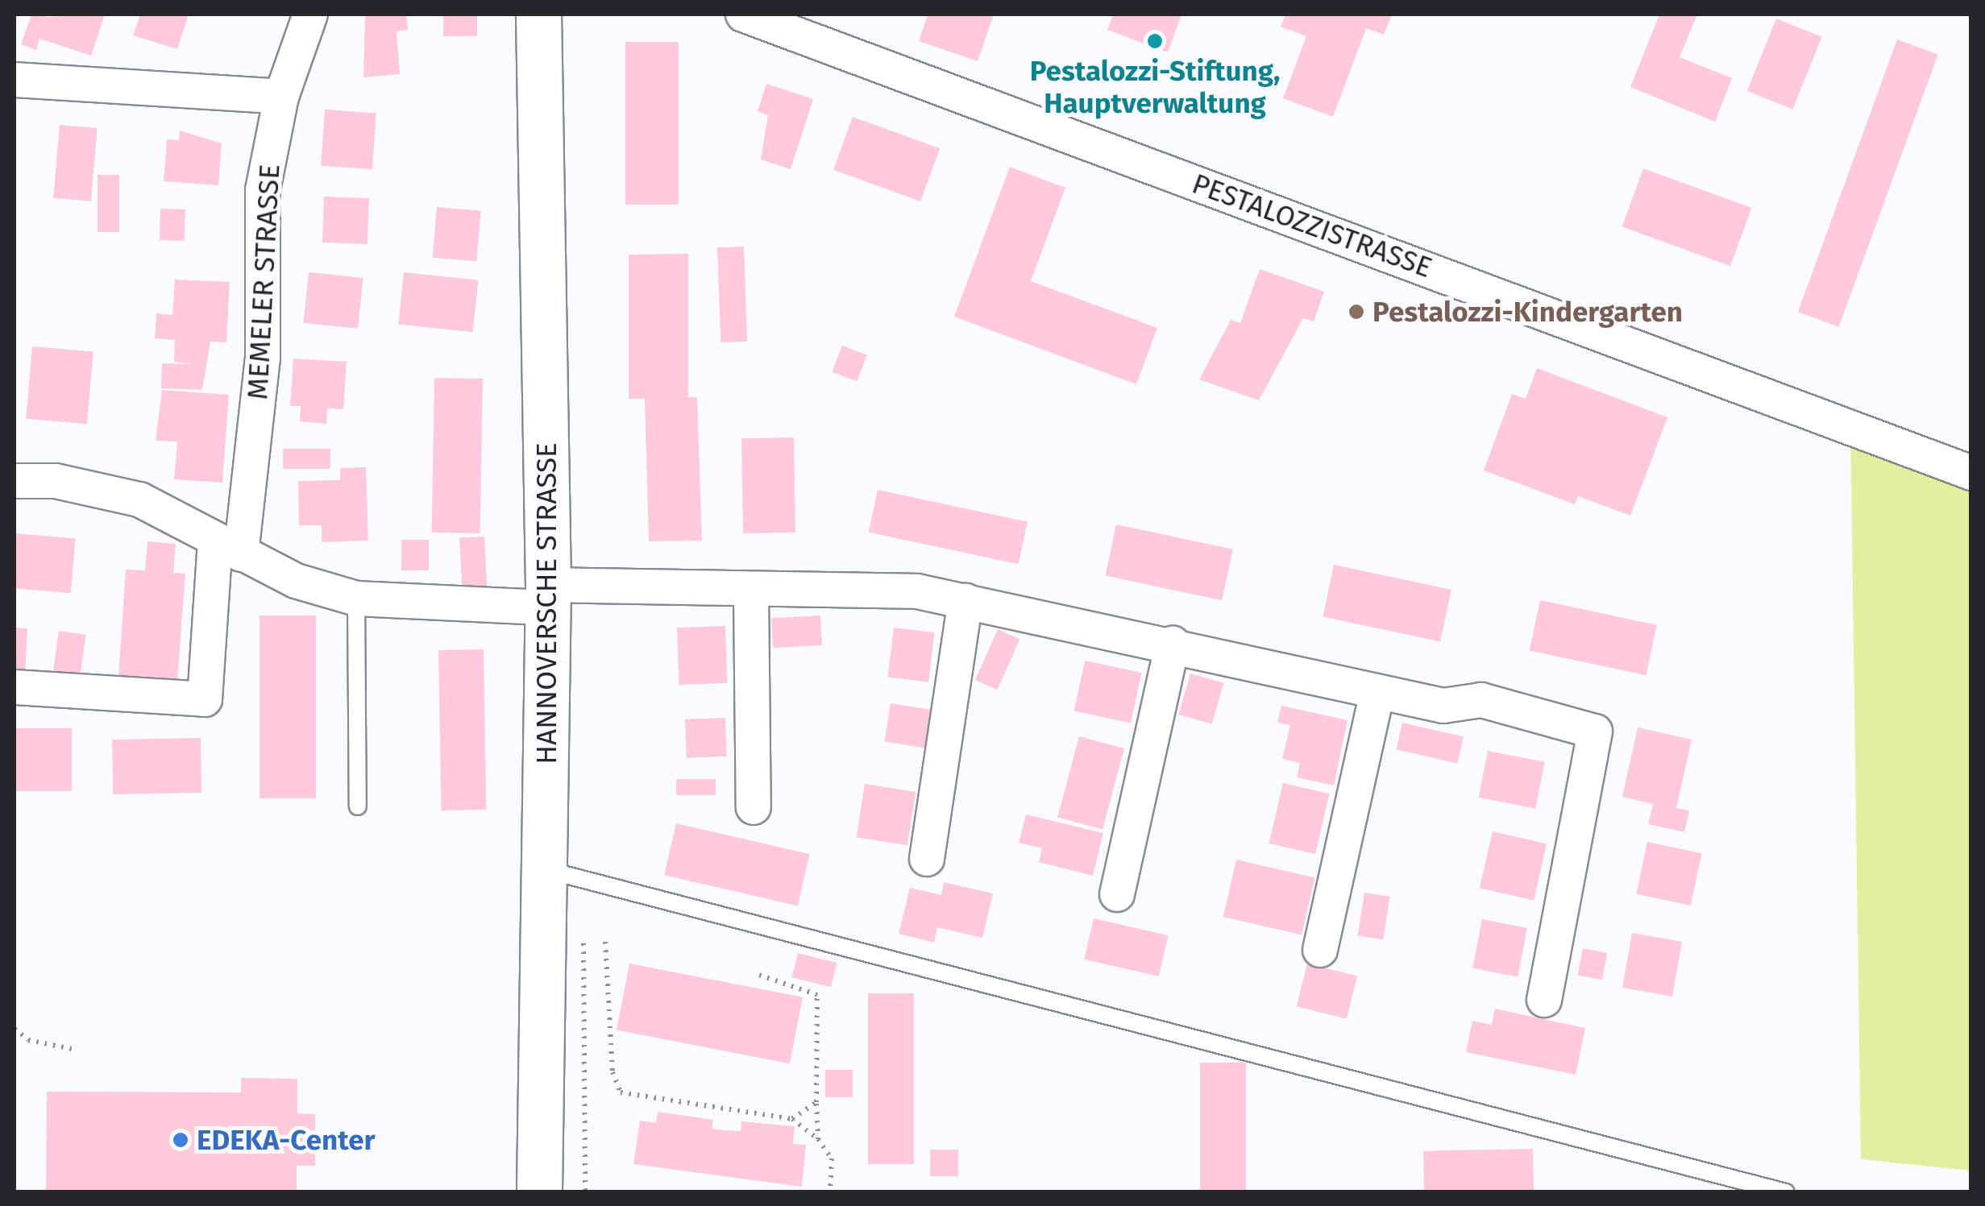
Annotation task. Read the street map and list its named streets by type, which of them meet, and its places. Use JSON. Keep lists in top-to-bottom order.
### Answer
{
  "streets": {
    "main road": ["HANNOVERSCHE STRASSE"],
    "street": ["PESTALOZZISTRASSE", "MEMELER STRASSE"]
  },
  "places": ["Pestalozzi-Stiftung, Hauptverwaltung", "Pestalozzi-Kindergarten", "EDEKA-Center"]
}
